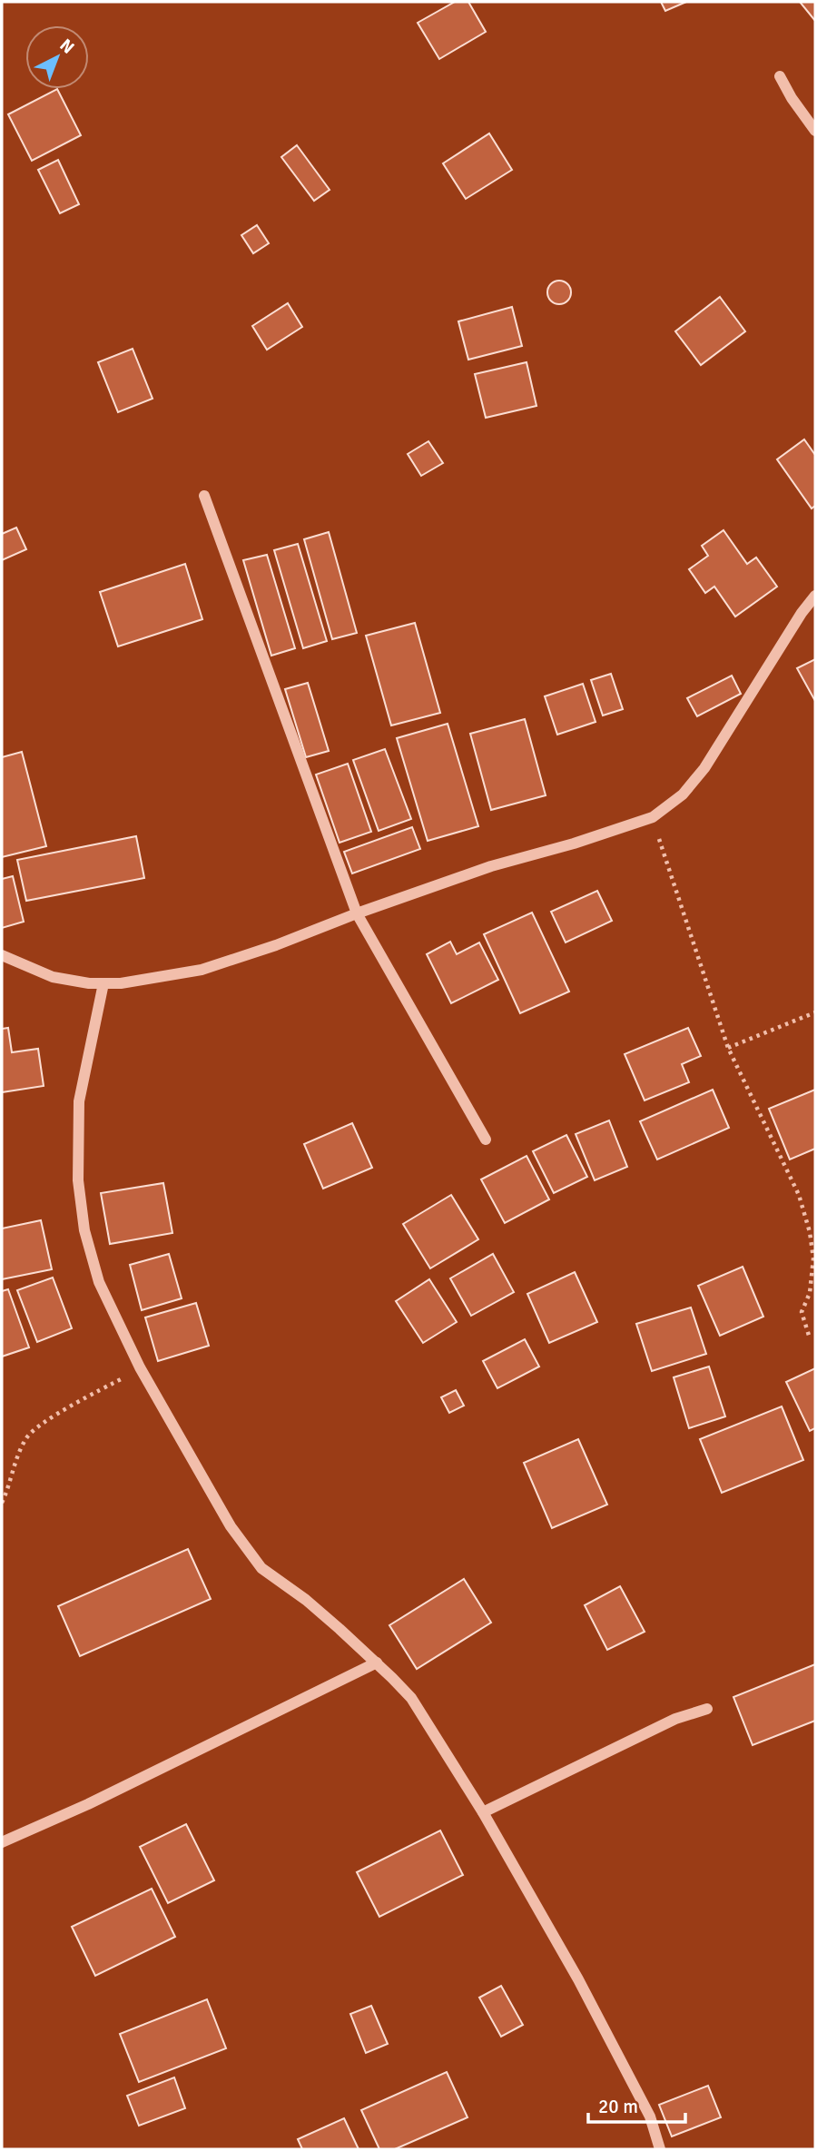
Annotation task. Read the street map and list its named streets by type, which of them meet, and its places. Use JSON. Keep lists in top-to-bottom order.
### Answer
{
  "scale_bar": "20 m",
  "north": "top right"
}
